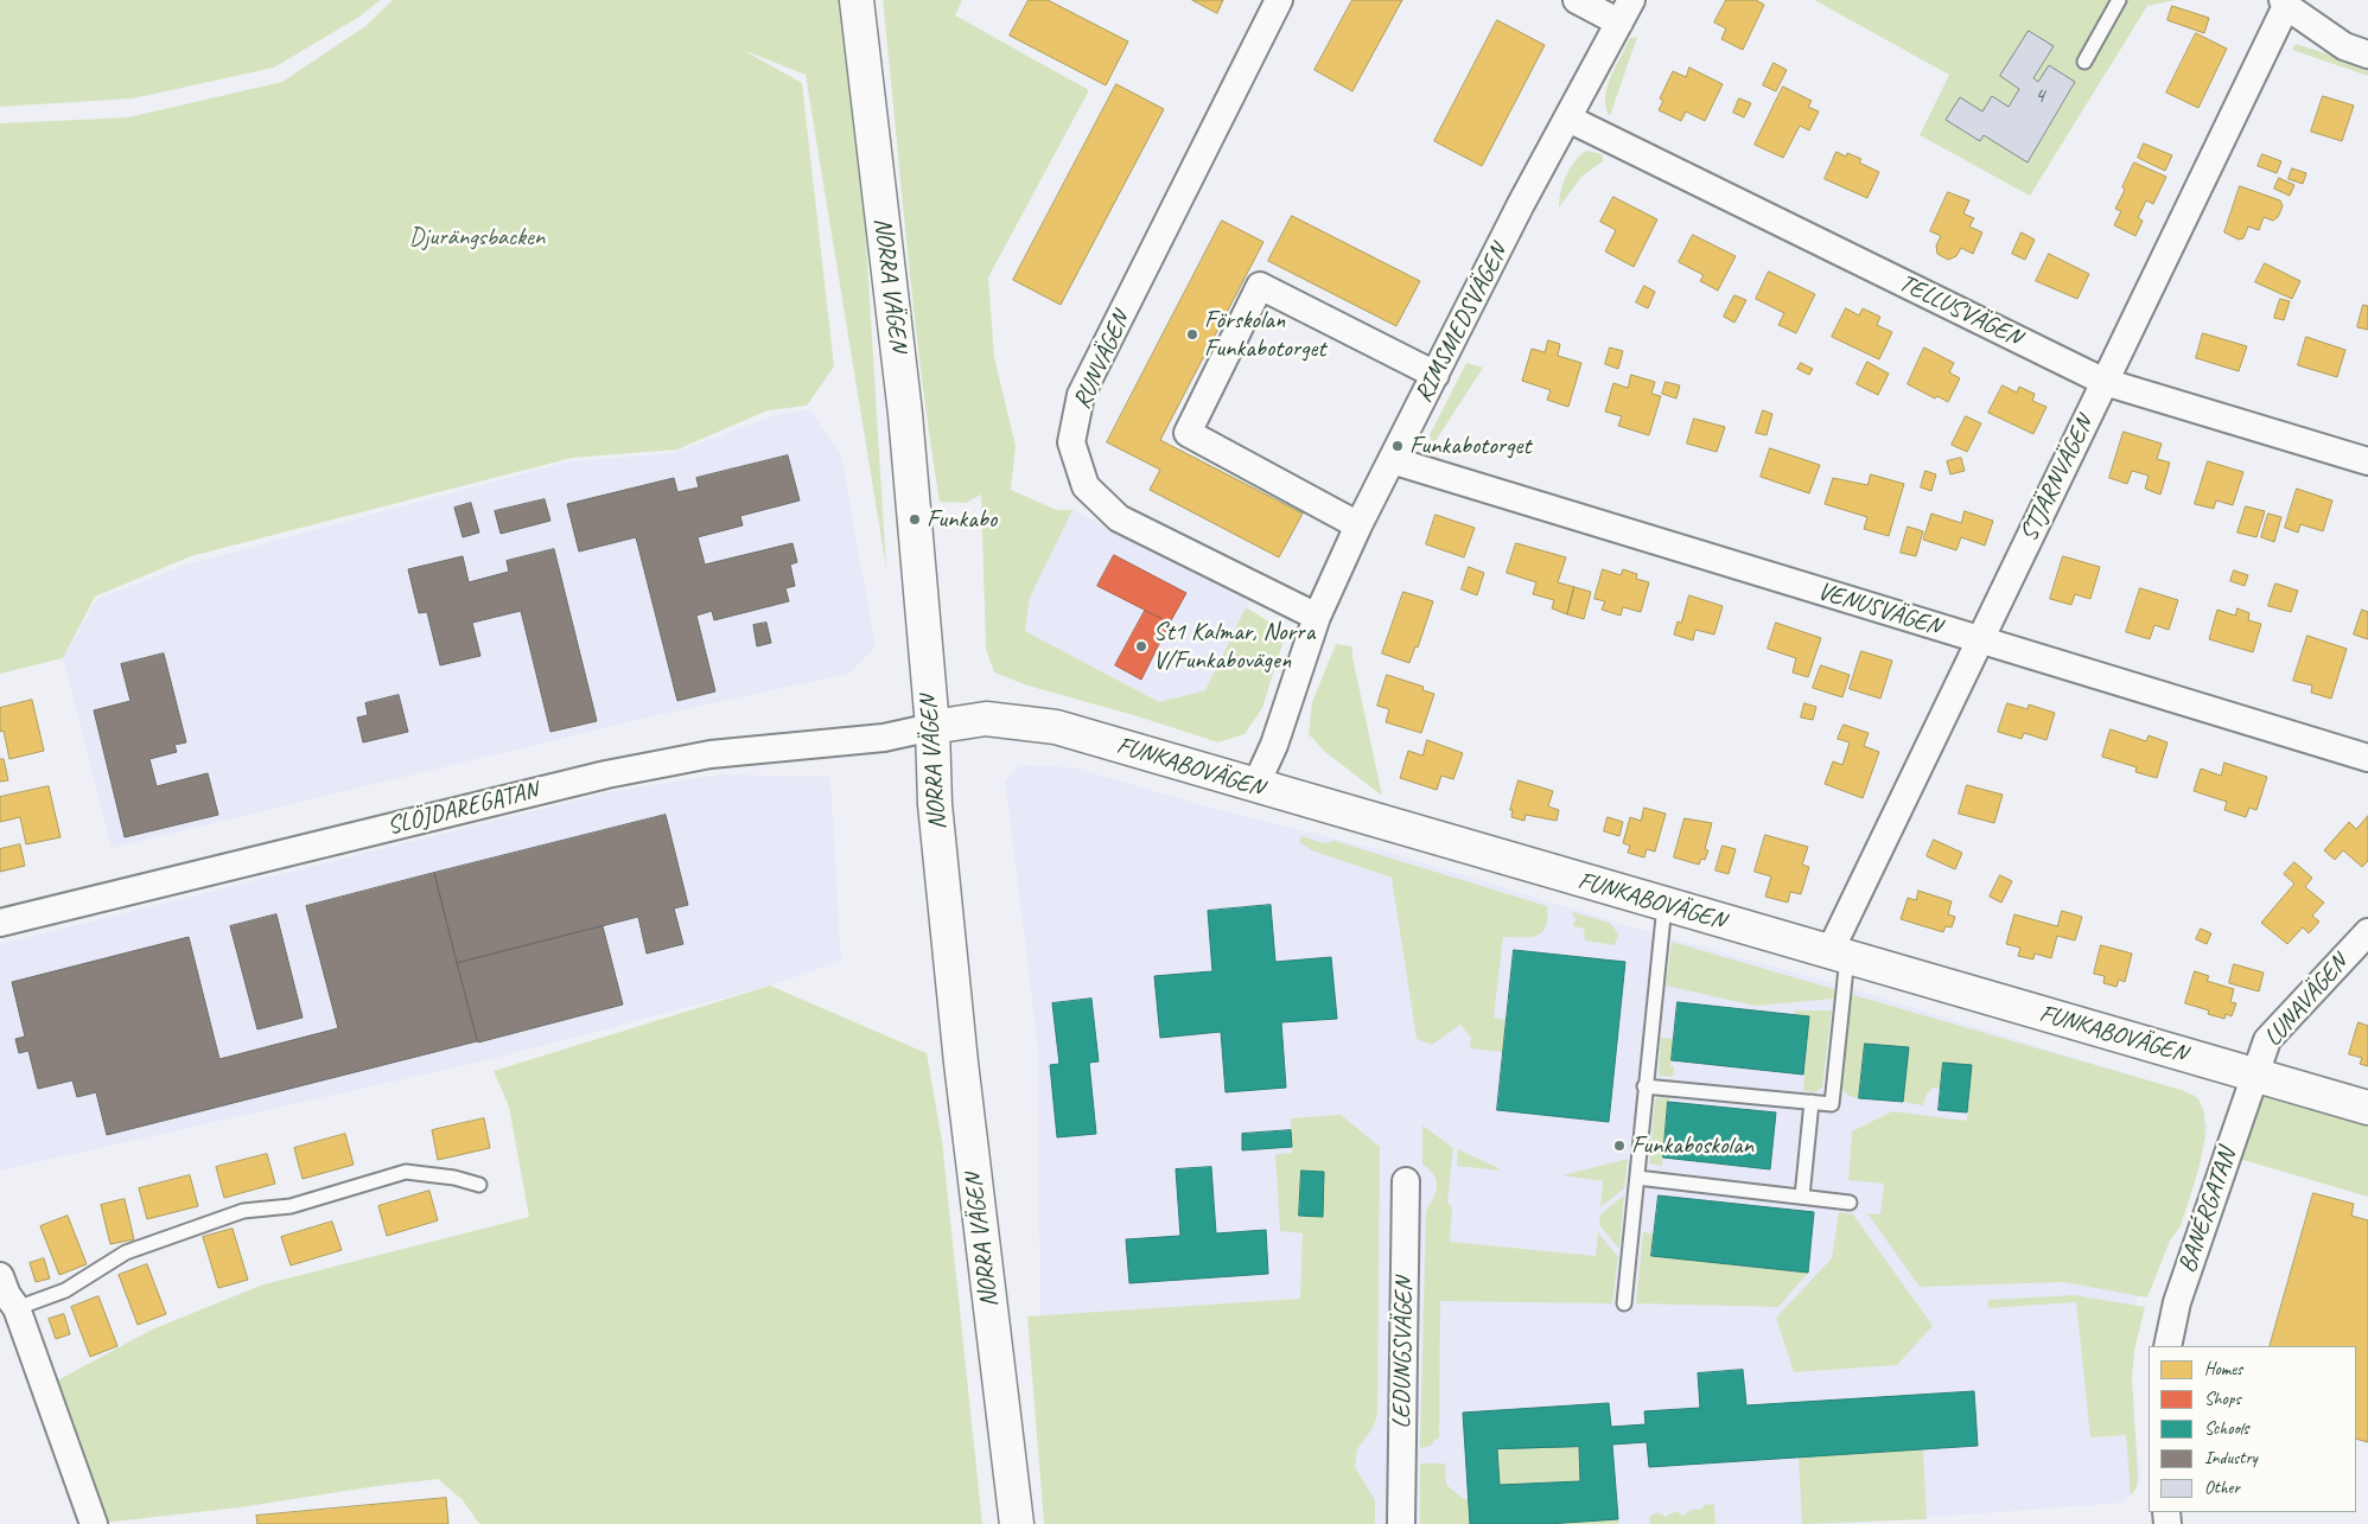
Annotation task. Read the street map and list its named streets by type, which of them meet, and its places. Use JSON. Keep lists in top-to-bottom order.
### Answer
{
  "streets": {
    "main road": ["NORRA VÄGEN", "FUNKABOVÄGEN"],
    "street": [
      "TELLUSVÄGEN",
      "RIMSMEDSVÄGEN",
      "RUNVÄGEN",
      "STJÄRNVÄGEN",
      "VENUSVÄGEN",
      "SLÖJDAREGATAN",
      "LUNAVÄGEN",
      "BANÉRGATAN",
      "LEDUNGSVÄGEN"
    ]
  },
  "crossings": [
    ["NORRA VÄGEN", "FUNKABOVÄGEN"],
    ["NORRA VÄGEN", "SLÖJDAREGATAN"],
    ["TELLUSVÄGEN", "RIMSMEDSVÄGEN"],
    ["TELLUSVÄGEN", "STJÄRNVÄGEN"],
    ["RIMSMEDSVÄGEN", "RUNVÄGEN"],
    ["RIMSMEDSVÄGEN", "VENUSVÄGEN"],
    ["RIMSMEDSVÄGEN", "FUNKABOVÄGEN"],
    ["STJÄRNVÄGEN", "VENUSVÄGEN"],
    ["STJÄRNVÄGEN", "FUNKABOVÄGEN"],
    ["FUNKABOVÄGEN", "SLÖJDAREGATAN"],
    ["FUNKABOVÄGEN", "LUNAVÄGEN"],
    ["FUNKABOVÄGEN", "BANÉRGATAN"],
    ["LUNAVÄGEN", "BANÉRGATAN"]
  ],
  "parks": ["Djurängsbacken"],
  "places": [
    "Förskolan Funkabotorget",
    "Funkabotorget",
    "Funkabo",
    "St1 Kalmar, Norra V/Funkabovägen",
    "Funkaboskolan"
  ],
  "house_numbers": ["4"],
  "legend": [
    "Homes",
    "Shops",
    "Schools",
    "Industry",
    "Other"
  ]
}
